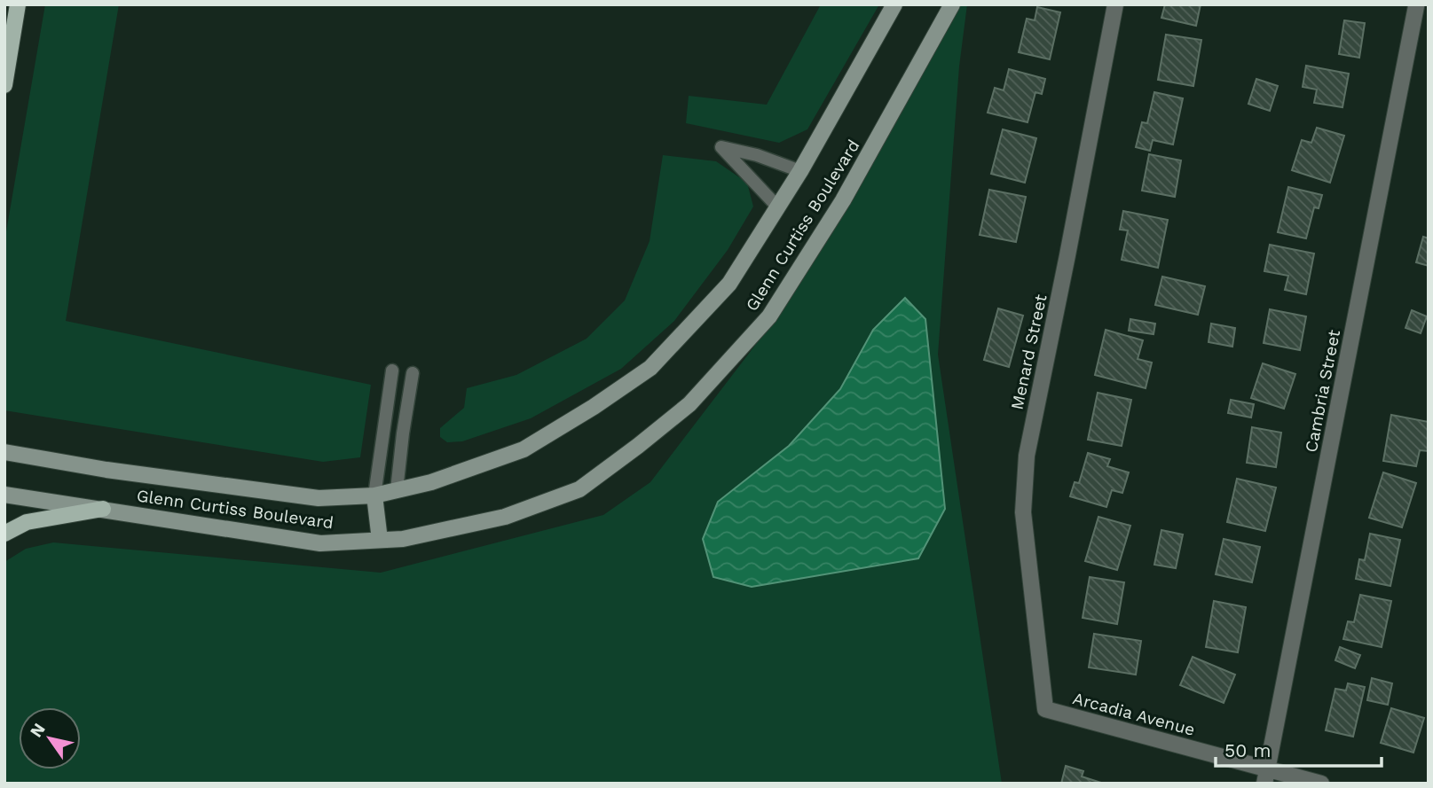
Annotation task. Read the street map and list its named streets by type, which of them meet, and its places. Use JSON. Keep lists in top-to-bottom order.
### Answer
{
  "streets": {
    "main road": ["Glenn Curtiss Boulevard"],
    "street": ["Menard Street", "Cambria Street", "Arcadia Avenue"]
  },
  "crossings": [
    ["Menard Street", "Arcadia Avenue"],
    ["Cambria Street", "Arcadia Avenue"]
  ],
  "scale_bar": "50 m",
  "north": "top left"
}
